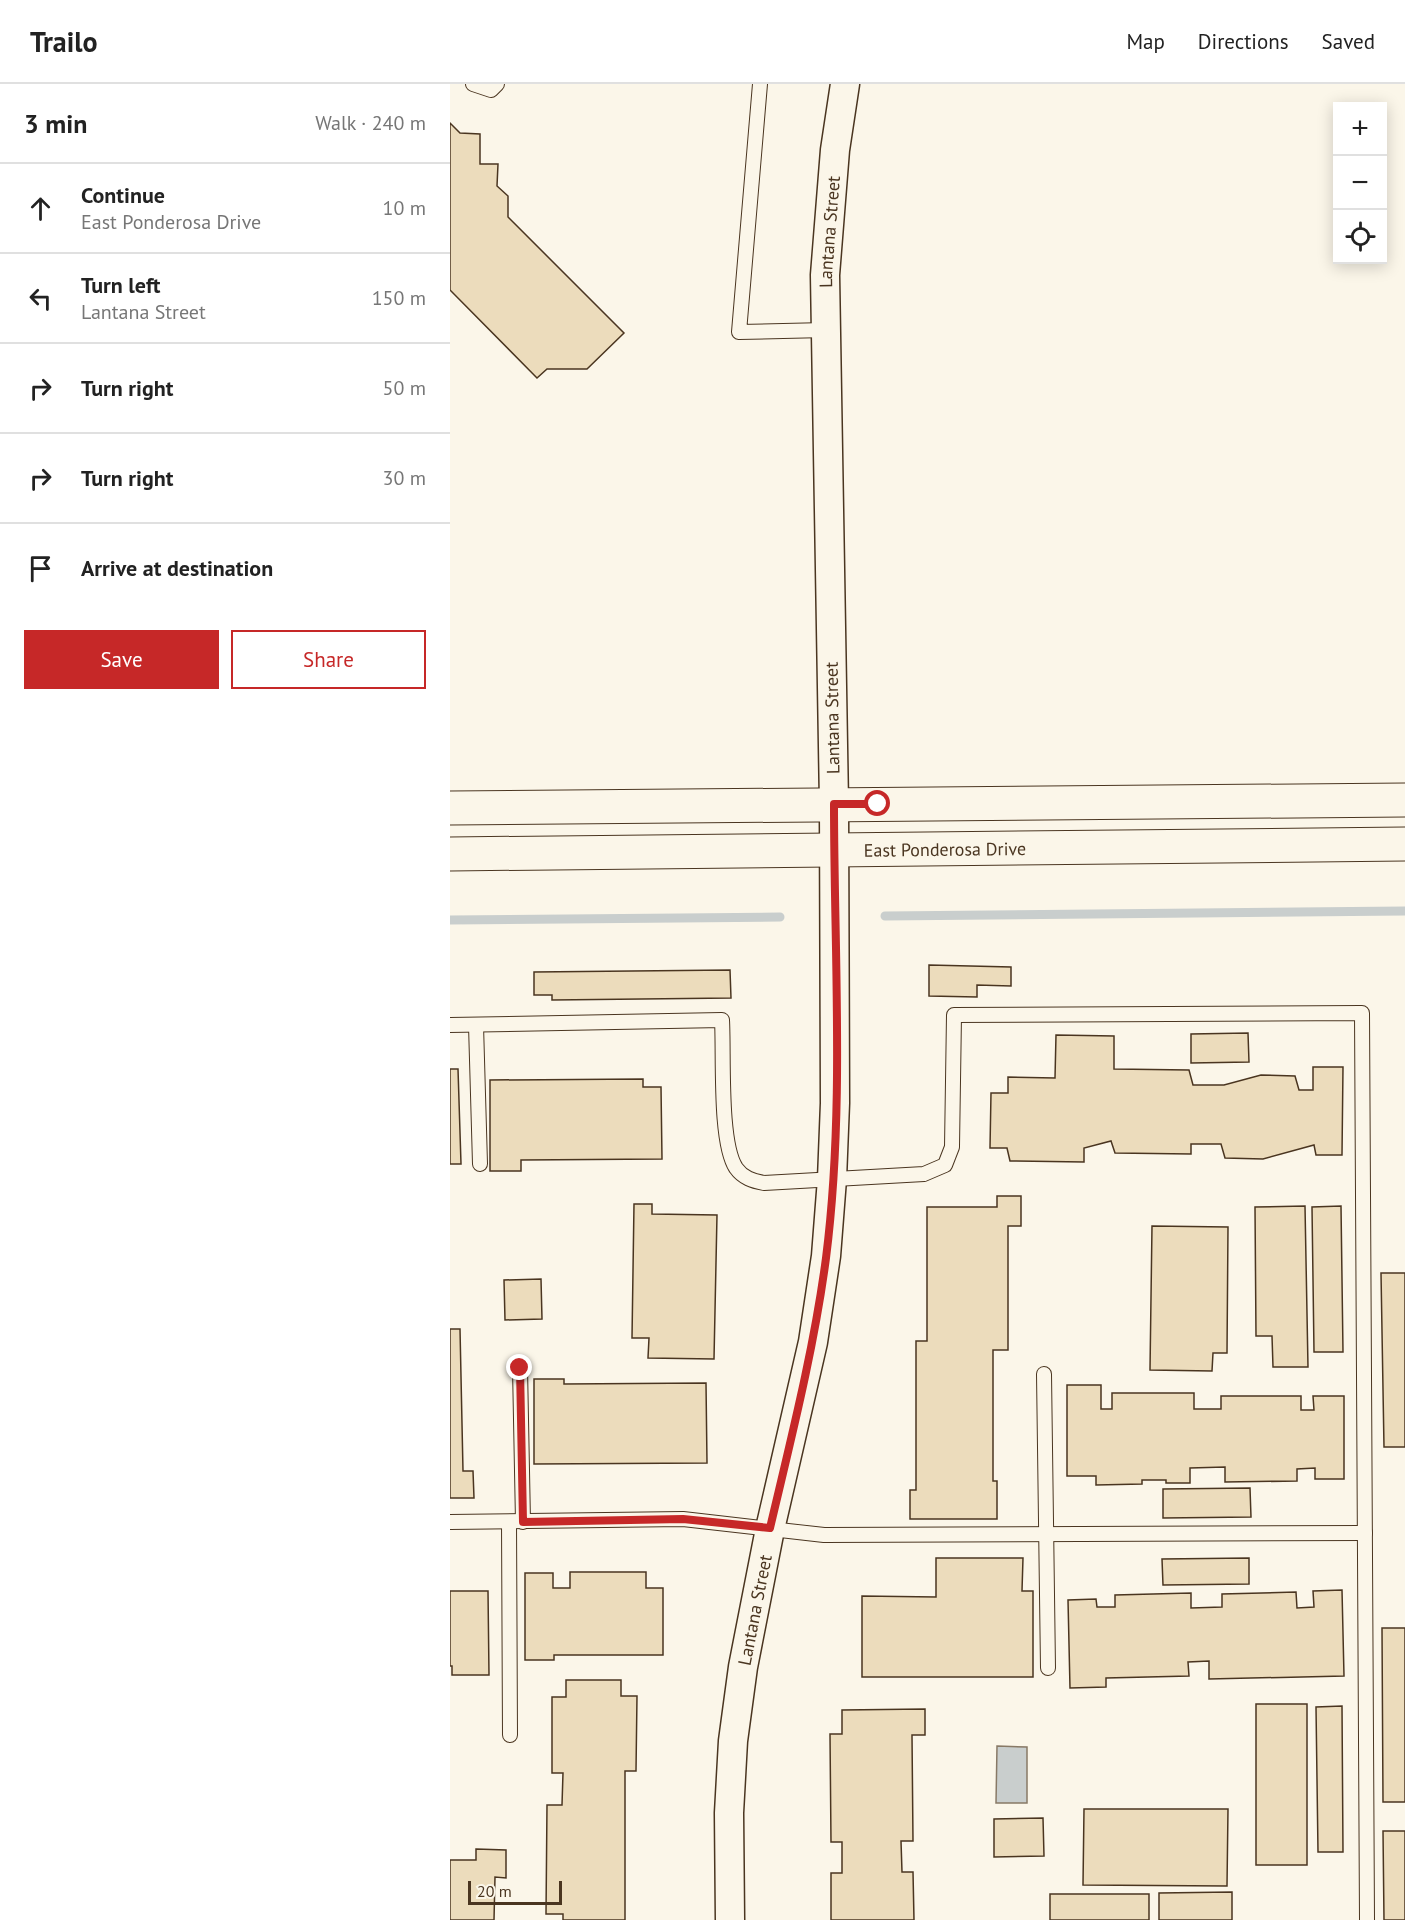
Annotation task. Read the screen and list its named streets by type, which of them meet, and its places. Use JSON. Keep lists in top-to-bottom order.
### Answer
{
  "streets": {
    "main road": ["East Ponderosa Drive"],
    "street": ["Lantana Street"]
  },
  "crossings": [
    ["Lantana Street", "East Ponderosa Drive"]
  ],
  "scale_bar": "20 m",
  "page": {
    "header": "Trailo",
    "nav": ["Map", "Directions", "Saved"],
    "heading": ["3 min", "Walk · 240 m"],
    "map_buttons": ["+", "−"],
    "list": [
      ["Continue", "East Ponderosa Drive", "10 m"],
      ["Turn left", "Lantana Street", "150 m"],
      ["Turn right", "50 m"],
      ["Turn right", "30 m"],
      "Arrive at destination"
    ],
    "buttons": ["Save", "Share"],
    "scale": "20 m"
  }
}
